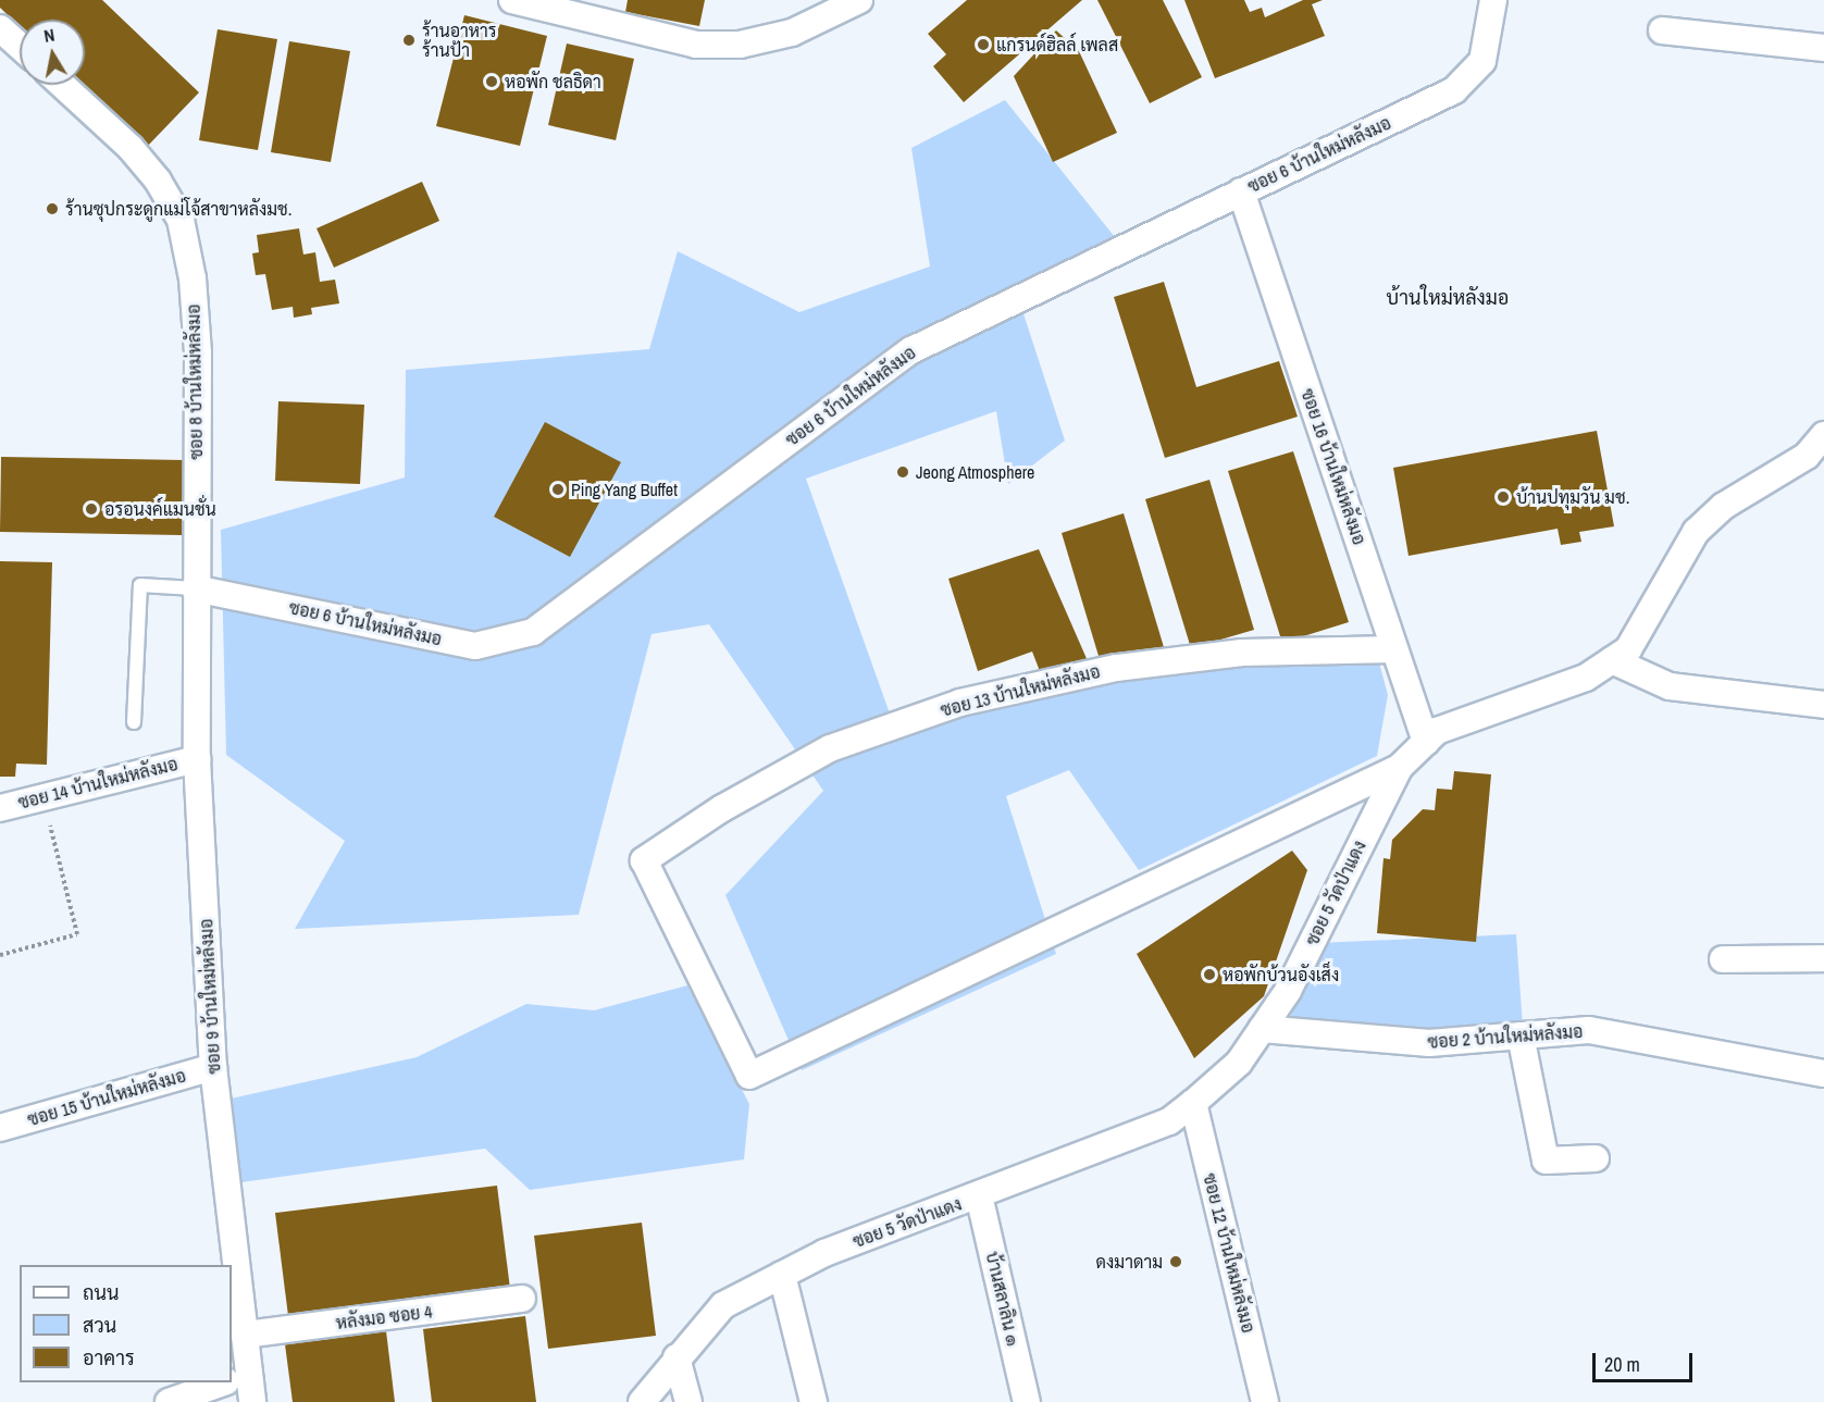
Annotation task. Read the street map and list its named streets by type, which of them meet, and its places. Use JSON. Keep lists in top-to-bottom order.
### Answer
{
  "streets": {
    "street": [
      "ซอย 6 บ้านใหม่หลังมอ",
      "ซอย 8 บ้านใหม่หลังมอ",
      "ซอย 16 บ้านใหม่หลังมอ",
      "ซอย 13 บ้านใหม่หลังมอ",
      "ซอย 14 บ้านใหม่หลังมอ",
      "ซอย 5 วัดป่าแดง",
      "ซอย 9 บ้านใหม่หลังมอ",
      "ซอย 2 บ้านใหม่หลังมอ",
      "ซอย 15 บ้านใหม่หลังมอ",
      "ซอย 12 บ้านใหม่หลังมอ",
      "บ้านสลาลิน ๑",
      "หลังมอ ซอย 4"
    ]
  },
  "crossings": [
    ["ซอย 6 บ้านใหม่หลังมอ", "ซอย 8 บ้านใหม่หลังมอ"],
    ["ซอย 6 บ้านใหม่หลังมอ", "ซอย 16 บ้านใหม่หลังมอ"],
    ["ซอย 6 บ้านใหม่หลังมอ", "ซอย 9 บ้านใหม่หลังมอ"],
    ["ซอย 8 บ้านใหม่หลังมอ", "ซอย 9 บ้านใหม่หลังมอ"],
    ["ซอย 16 บ้านใหม่หลังมอ", "ซอย 13 บ้านใหม่หลังมอ"],
    ["ซอย 16 บ้านใหม่หลังมอ", "ซอย 5 วัดป่าแดง"],
    ["ซอย 13 บ้านใหม่หลังมอ", "ซอย 5 วัดป่าแดง"],
    ["ซอย 14 บ้านใหม่หลังมอ", "ซอย 9 บ้านใหม่หลังมอ"],
    ["ซอย 5 วัดป่าแดง", "ซอย 2 บ้านใหม่หลังมอ"],
    ["ซอย 5 วัดป่าแดง", "ซอย 12 บ้านใหม่หลังมอ"],
    ["ซอย 5 วัดป่าแดง", "บ้านสลาลิน ๑"],
    ["ซอย 9 บ้านใหม่หลังมอ", "ซอย 15 บ้านใหม่หลังมอ"],
    ["ซอย 9 บ้านใหม่หลังมอ", "หลังมอ ซอย 4"]
  ],
  "districts": ["บ้านใหม่หลังมอ"],
  "places": [
    "ร้านอาหาร ร้านป้า",
    "แกรนด์ฮิลล์ เพลส",
    "หอพัก ชลธิดา",
    "ร้านซุปกระดูกแม่โจ้สาขาหลังมช.",
    "Jeong Atmosphere",
    "Ping Yang Buffet",
    "บ้านปทุมวัน มช.",
    "อรอนงค์แมนชั่น",
    "หอพักบ้วนอังเส็ง",
    "ดงมาดาม"
  ],
  "legend": ["ถนน", "สวน", "อาคาร"],
  "scale_bar": "20 m",
  "north": "top"
}
